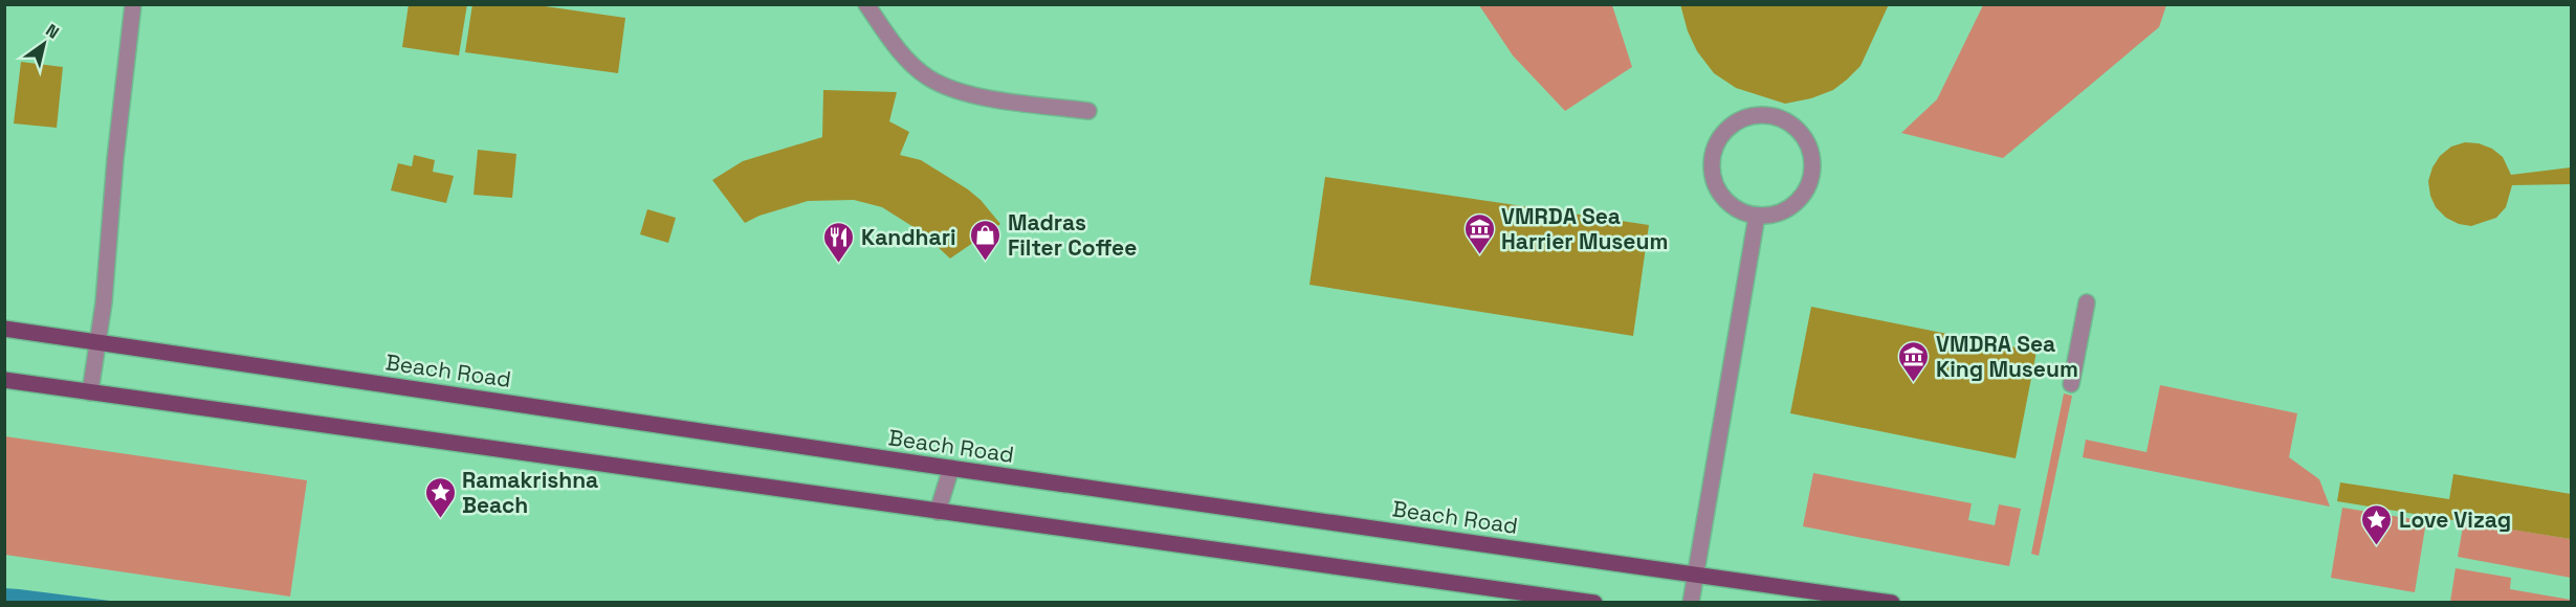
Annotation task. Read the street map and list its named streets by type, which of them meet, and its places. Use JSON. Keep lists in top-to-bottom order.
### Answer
{
  "streets": {
    "main road": ["Beach Road"]
  },
  "places": {
    "museum": ["VMRDA Sea Harrier Museum", "VMDRA Sea King Museum"],
    "shop": ["Madras Filter Coffee"],
    "restaurant": ["Kandhari"],
    "place": ["Ramakrishna Beach", "Love Vizag"]
  },
  "north": "top right"
}
